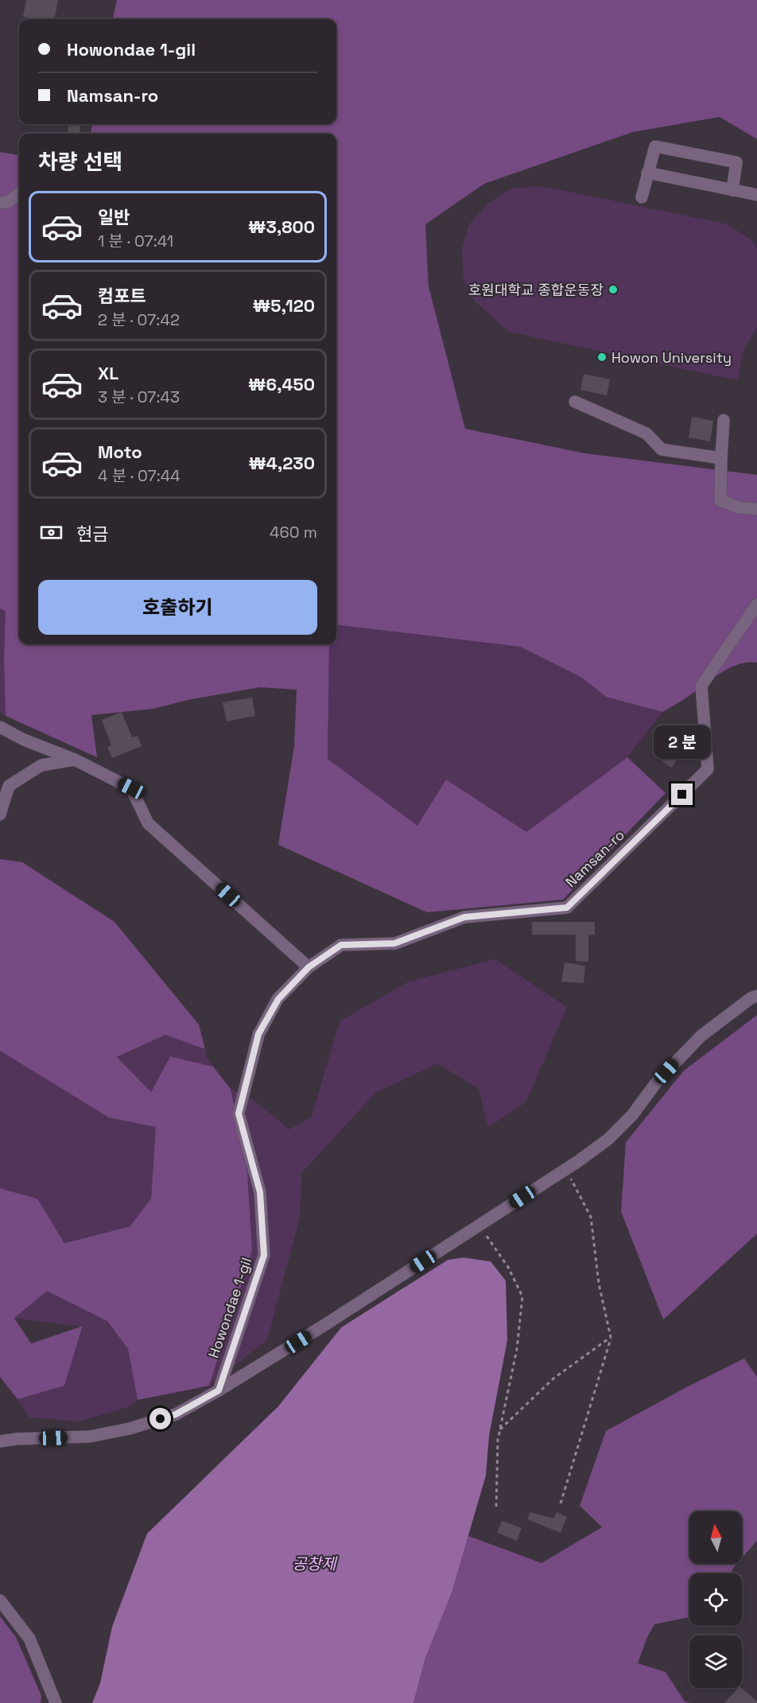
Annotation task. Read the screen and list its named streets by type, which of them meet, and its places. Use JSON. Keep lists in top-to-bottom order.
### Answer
{
  "streets": {
    "street": ["Namsan-ro", "Howondae 1-gil"]
  },
  "crossings": [
    ["Namsan-ro", "Howondae 1-gil"]
  ],
  "water": ["공창제"],
  "places": ["호원대학교 종합운동장", "Howon University"],
  "north": "top",
  "page": {
    "banner": ["Howondae 1-gil", "Namsan-ro"],
    "heading": "차량 선택",
    "list": [
      {
        "name": "일반",
        "note": "1 분 · 07:41",
        "value": "₩3,800"
      },
      {
        "name": "컴포트",
        "note": "2 분 · 07:42",
        "value": "₩5,120"
      },
      {
        "name": "XL",
        "note": "3 분 · 07:43",
        "value": "₩6,450"
      },
      {
        "name": "Moto",
        "note": "4 분 · 07:44",
        "value": "₩4,230"
      }
    ],
    "pay": ["현금", "460 m"],
    "buttons": "호출하기",
    "bubble": "2 분"
  }
}
